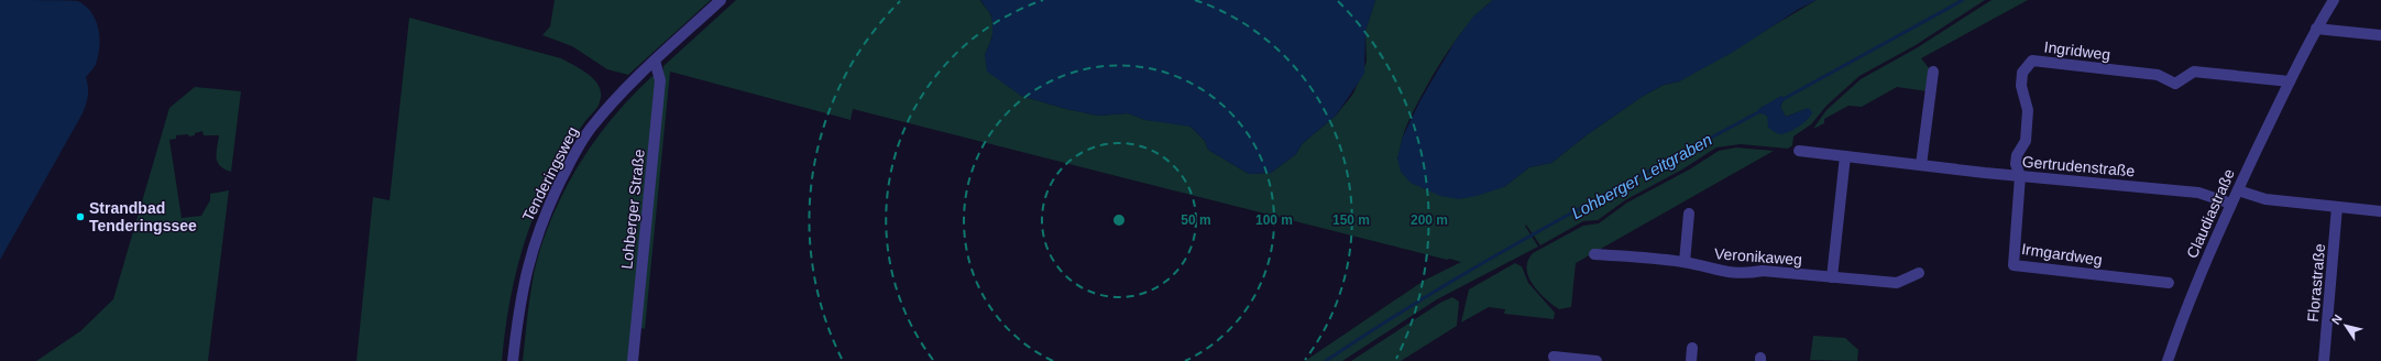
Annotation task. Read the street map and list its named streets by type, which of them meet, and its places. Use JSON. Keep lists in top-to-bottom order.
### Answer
{
  "streets": {
    "street": [
      "Ingridweg",
      "Gertrudenstraße",
      "Tenderingsweg",
      "Lohberger Straße",
      "Claudiastraße",
      "Irmgardweg",
      "Veronikaweg",
      "Florastraße"
    ]
  },
  "crossings": [
    ["Ingridweg", "Gertrudenstraße"],
    ["Ingridweg", "Claudiastraße"],
    ["Ingridweg", "Irmgardweg"],
    ["Gertrudenstraße", "Claudiastraße"],
    ["Gertrudenstraße", "Irmgardweg"],
    ["Tenderingsweg", "Lohberger Straße"]
  ],
  "water": ["Lohberger Leitgraben"],
  "places": ["Strandbad Tenderingssee"],
  "north": "top left",
  "rings": [
    "50 m",
    "100 m",
    "150 m",
    "200 m"
  ]
}
